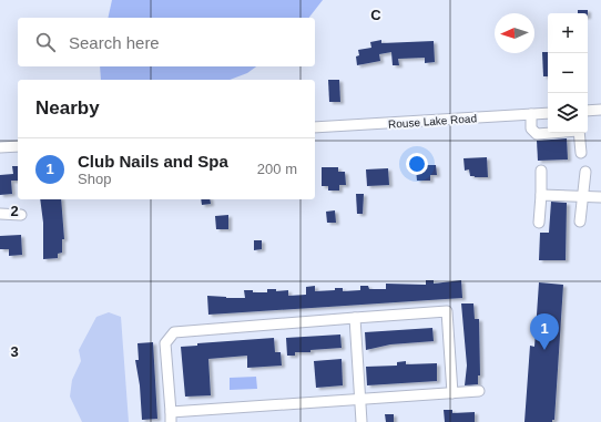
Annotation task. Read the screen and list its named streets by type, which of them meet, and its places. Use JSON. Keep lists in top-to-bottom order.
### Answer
{
  "streets": {
    "street": ["Rouse Lake Road"]
  },
  "north": "left",
  "page": {
    "map_buttons": ["+", "−"],
    "search": "Search here",
    "heading": "Nearby",
    "list": [
      {
        "mark": "1",
        "name": "Club Nails and Spa",
        "note": "Shop",
        "value": "200 m"
      }
    ],
    "pins": "1"
  },
  "grid": {
    "columns": ["C"],
    "rows": ["2", "3"]
  }
}
